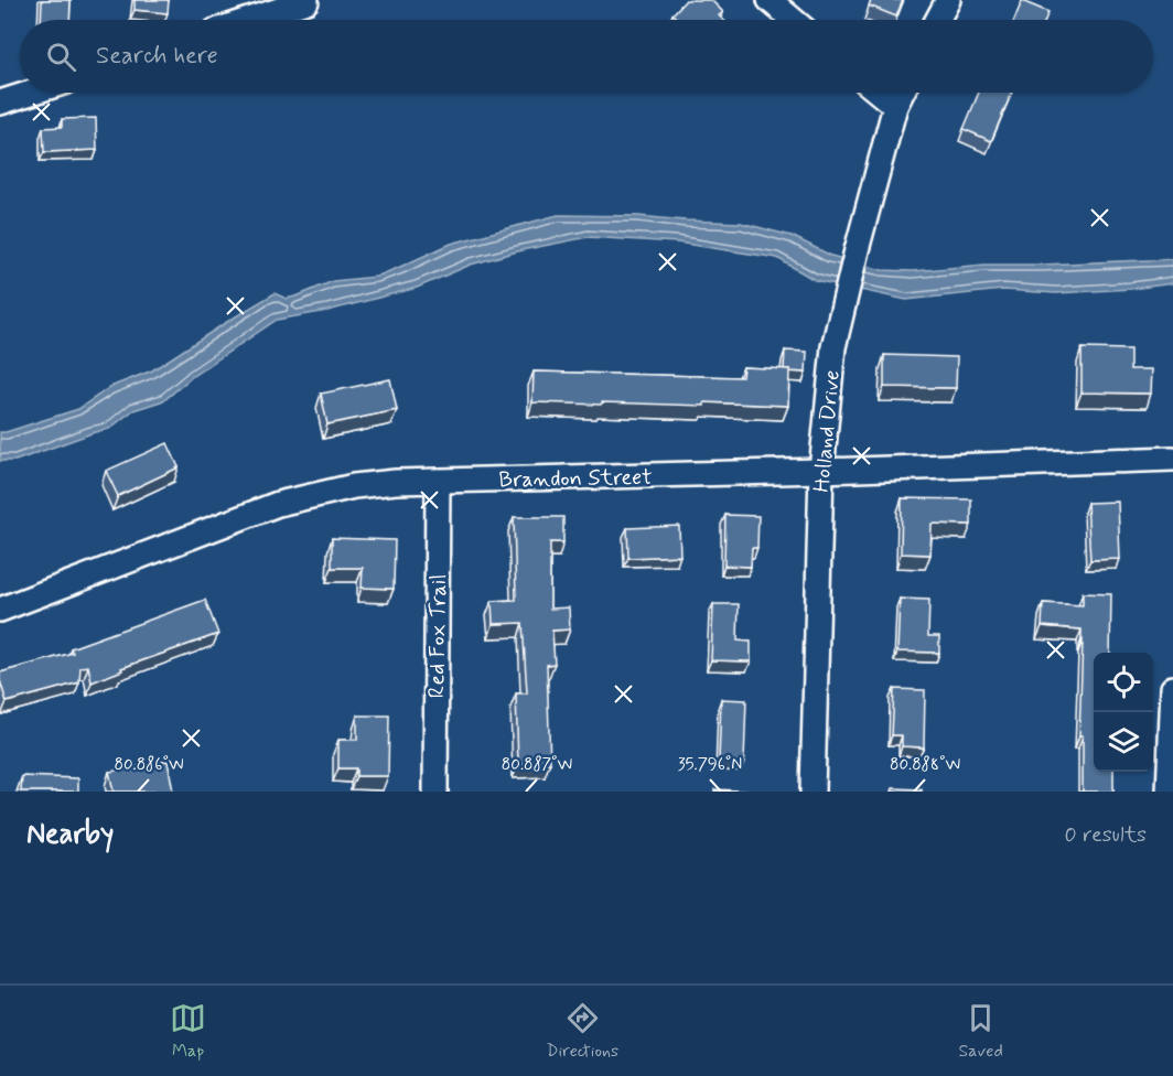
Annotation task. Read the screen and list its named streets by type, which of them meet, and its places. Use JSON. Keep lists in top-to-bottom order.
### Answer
{
  "streets": {
    "street": ["Holland Drive", "Brandon Street", "Red Fox Trail"]
  },
  "crossings": [
    ["Holland Drive", "Brandon Street"],
    ["Brandon Street", "Red Fox Trail"]
  ],
  "page": {
    "search": "Search here",
    "heading": ["Nearby", "0 results"],
    "nav": ["Map", "Directions", "Saved"]
  },
  "coordinates": [
    "80.886°W",
    "80.887°W",
    "35.796°N",
    "80.888°W"
  ]
}
